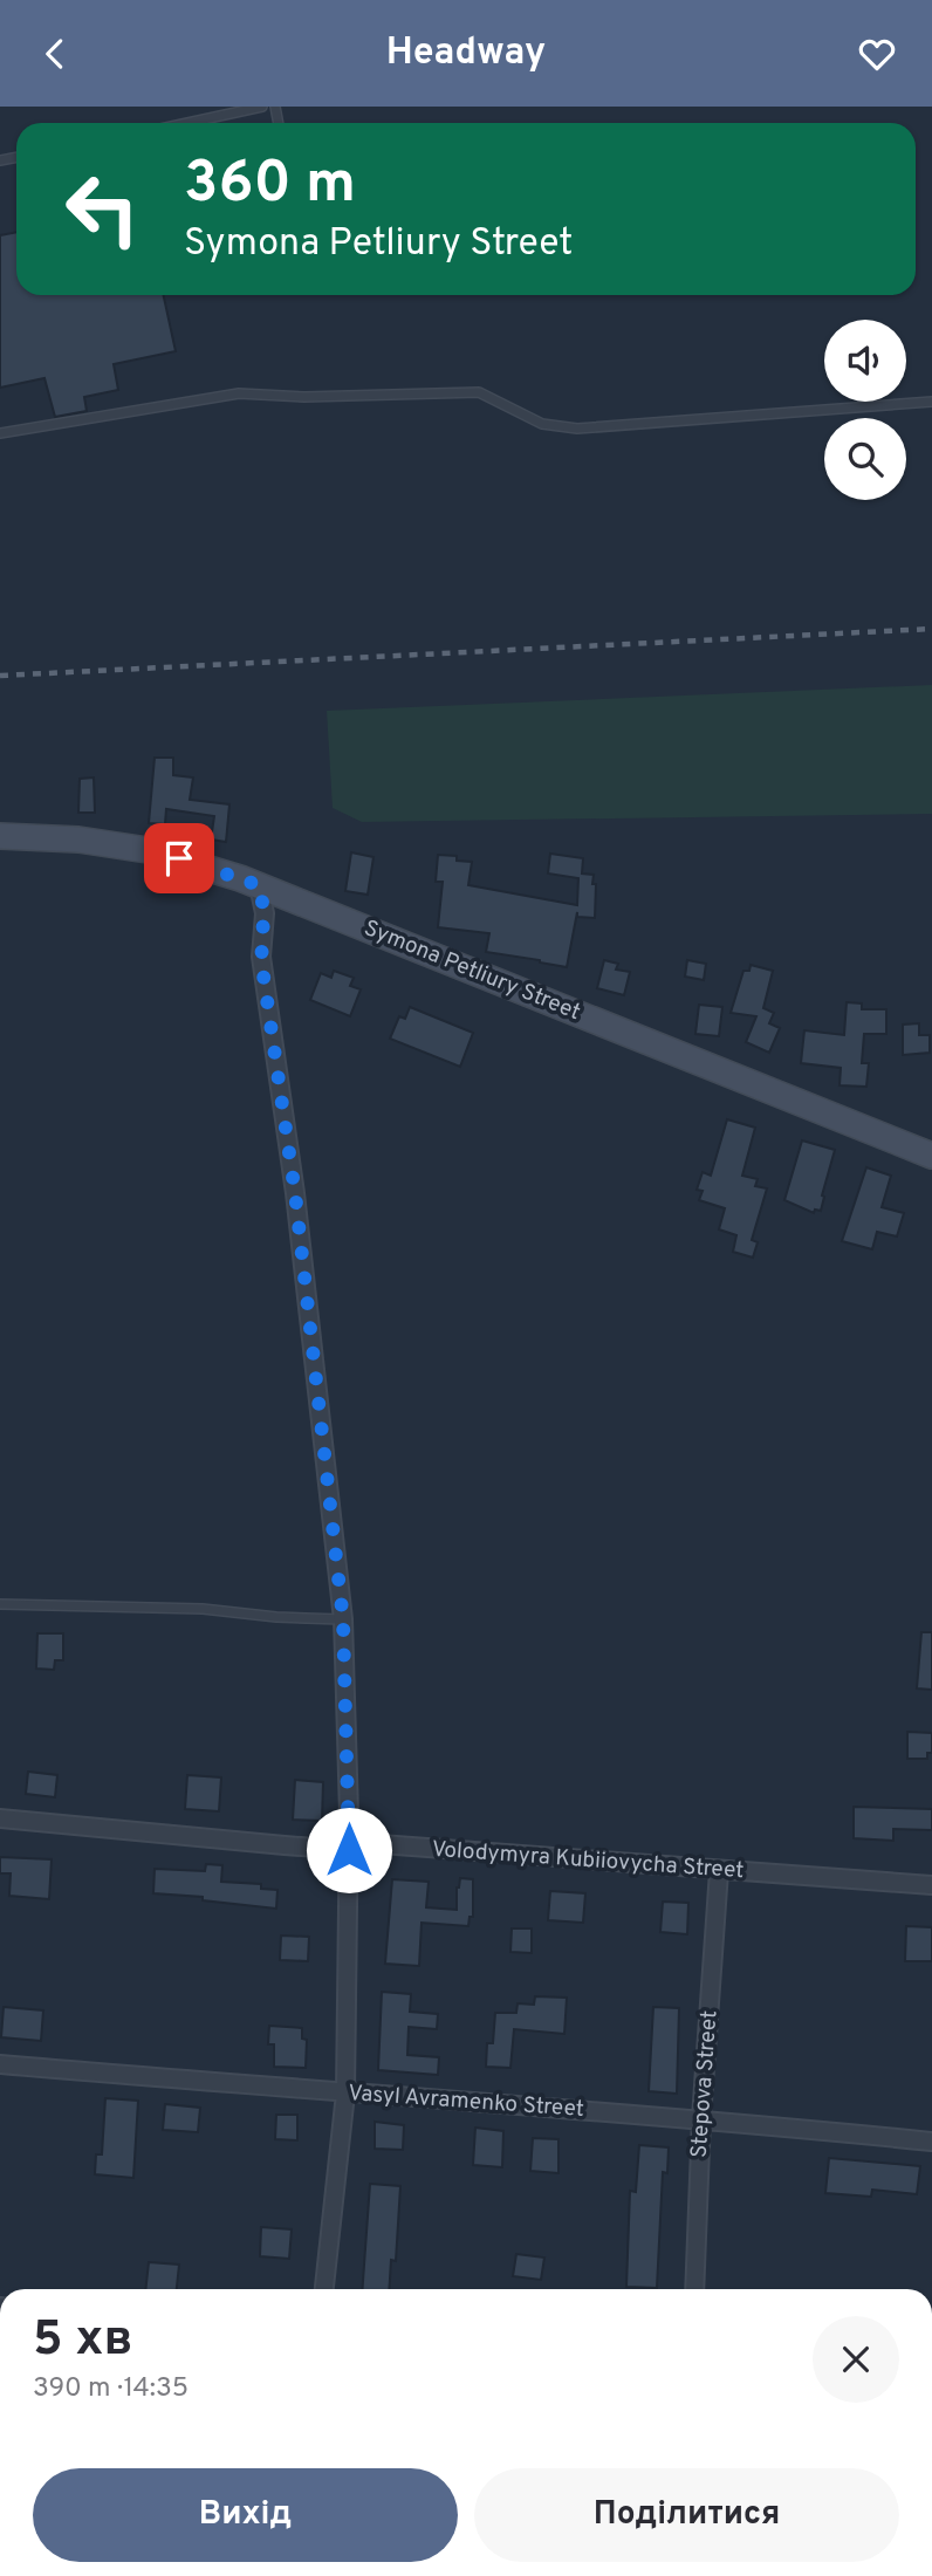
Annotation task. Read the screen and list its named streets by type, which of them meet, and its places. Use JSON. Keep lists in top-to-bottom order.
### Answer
{
  "streets": {
    "street": [
      "Symona Petliury Street",
      "Volodymyra Kubiiovycha Street",
      "Stepova Street",
      "Vasyl Avramenko Street"
    ]
  },
  "crossings": [
    ["Volodymyra Kubiiovycha Street", "Stepova Street"],
    ["Stepova Street", "Vasyl Avramenko Street"]
  ],
  "page": {
    "header": "Headway",
    "turn": ["360 m", "Symona Petliury Street"],
    "heading": ["5 хв", "390 m · 14:35"],
    "buttons": ["Вихід", "Поділитися"]
  }
}
